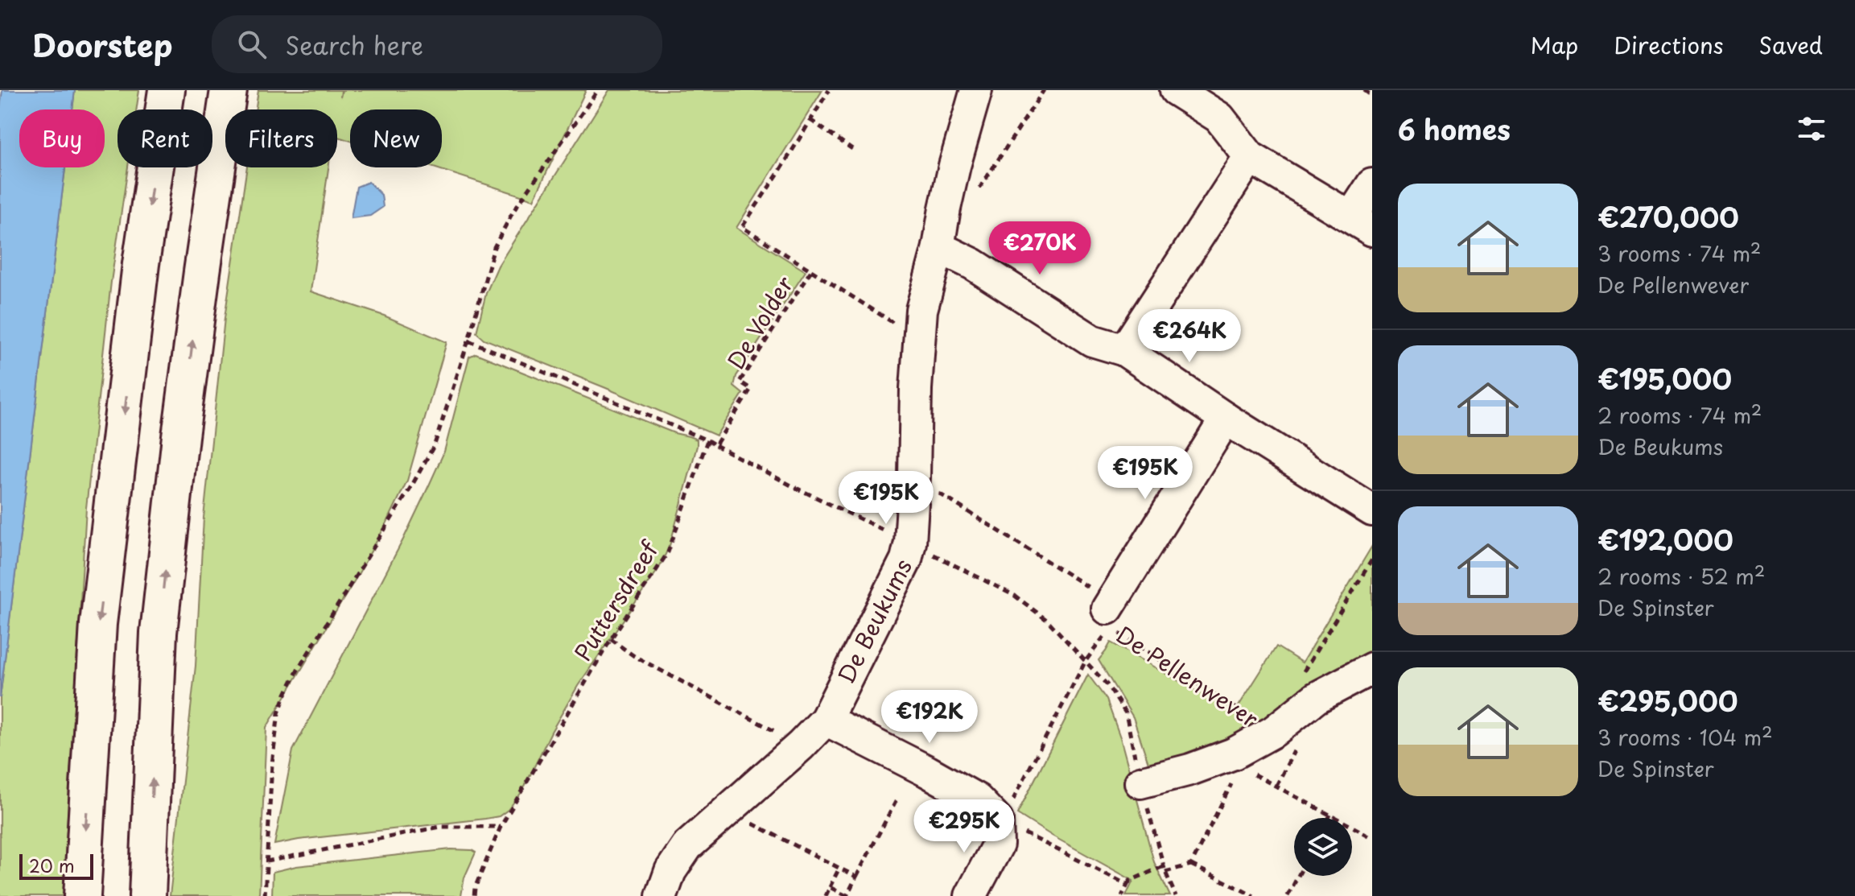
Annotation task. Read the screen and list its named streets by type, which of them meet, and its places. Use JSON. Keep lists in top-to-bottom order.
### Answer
{
  "streets": {
    "street": ["De Beukums", "De Pellenwever"],
    "path": ["De Volder", "Puttersdreef"]
  },
  "crossings": [
    ["De Volder", "De Beukums"],
    ["De Beukums", "De Pellenwever"]
  ],
  "scale_bar": "20 m",
  "page": {
    "header": "Doorstep",
    "search": "Search here",
    "nav": ["Map", "Directions", "Saved"],
    "heading": "6 homes",
    "chip": [
      "Buy",
      "Rent",
      "Filters",
      "New"
    ],
    "list": [
      {
        "name": "€270,000",
        "note": "3 rooms · 74 m² · De Pellenwever"
      },
      {
        "name": "€195,000",
        "note": "2 rooms · 74 m² · De Beukums"
      },
      {
        "name": "€192,000",
        "note": "2 rooms · 52 m² · De Spinster"
      },
      {
        "name": "€295,000",
        "note": "3 rooms · 104 m² · De Spinster"
      }
    ],
    "price": [
      "€270K",
      "€264K",
      "€195K",
      "€195K",
      "€192K",
      "€295K"
    ],
    "scale": "20 m"
  }
}
